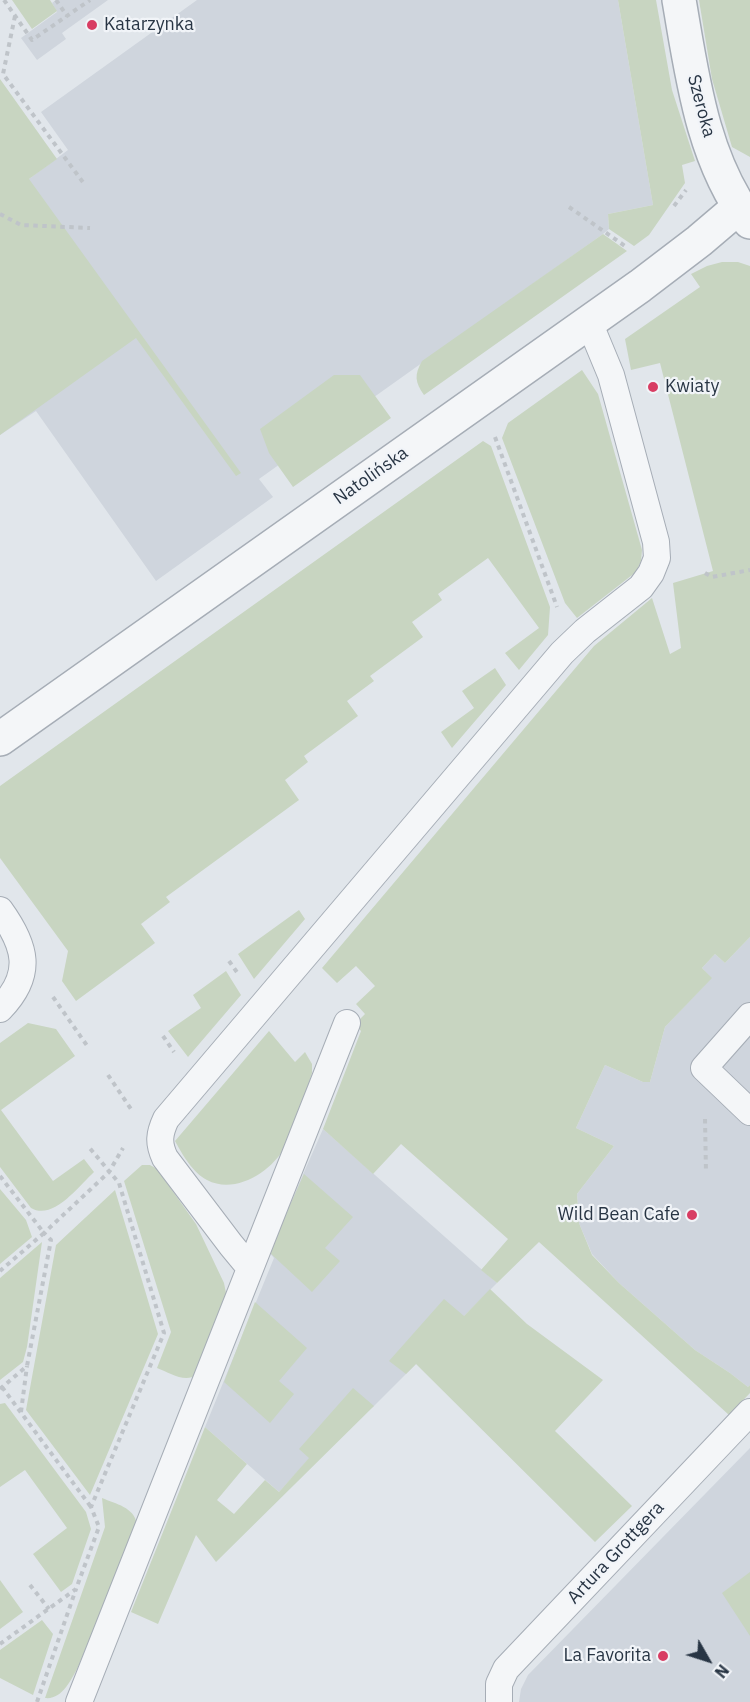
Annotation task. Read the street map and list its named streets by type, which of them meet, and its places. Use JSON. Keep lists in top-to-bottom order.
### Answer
{
  "streets": {
    "street": ["Szeroka", "Natolińska"],
    "lane": ["Artura Grottgera"]
  },
  "crossings": [
    ["Szeroka", "Natolińska"]
  ],
  "places": [
    "Katarzynka",
    "Kwiaty",
    "Wild Bean Cafe",
    "La Favorita"
  ],
  "north": "bottom right"
}
